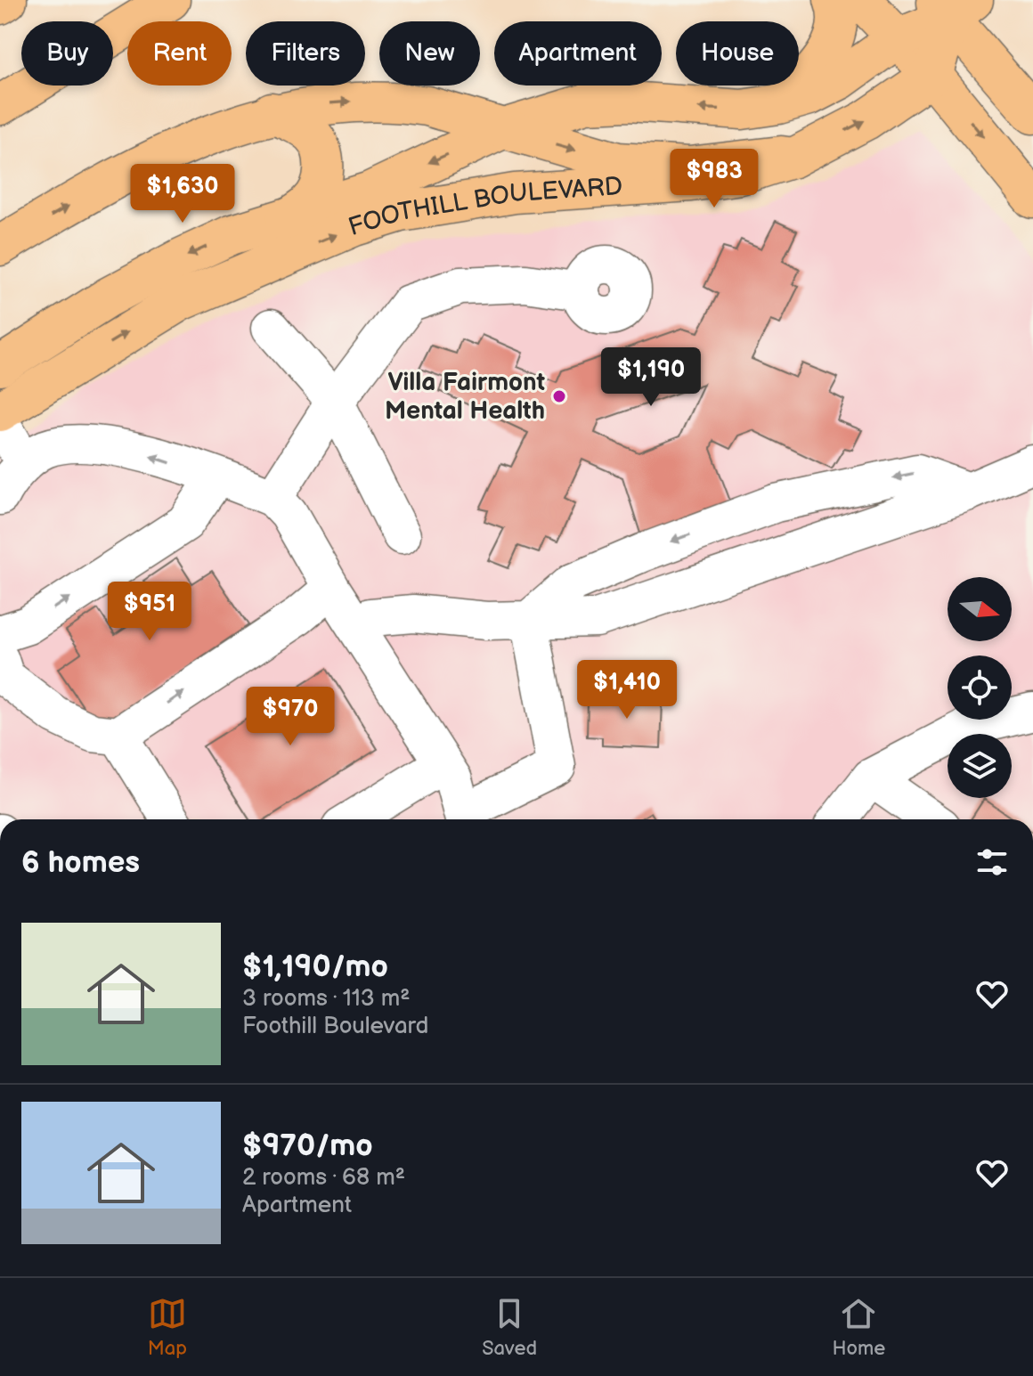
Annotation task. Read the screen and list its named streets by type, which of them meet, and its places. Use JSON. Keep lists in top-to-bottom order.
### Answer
{
  "streets": {
    "main road": ["FOOTHILL BOULEVARD"]
  },
  "places": ["Villa Fairmont Mental Health"],
  "north": "right",
  "page": {
    "chip": [
      "Buy",
      "Rent",
      "Filters",
      "New",
      "Apartment",
      "House"
    ],
    "price": [
      "$983",
      "$1,630",
      "$1,190",
      "$951",
      "$1,410",
      "$970"
    ],
    "heading": "6 homes",
    "list": [
      {
        "name": "$1,190/mo",
        "note": "3 rooms · 113 m² · Foothill Boulevard"
      },
      {
        "name": "$970/mo",
        "note": "2 rooms · 68 m² · Apartment"
      }
    ],
    "tabs": ["Map", "Saved", "Home"]
  }
}
